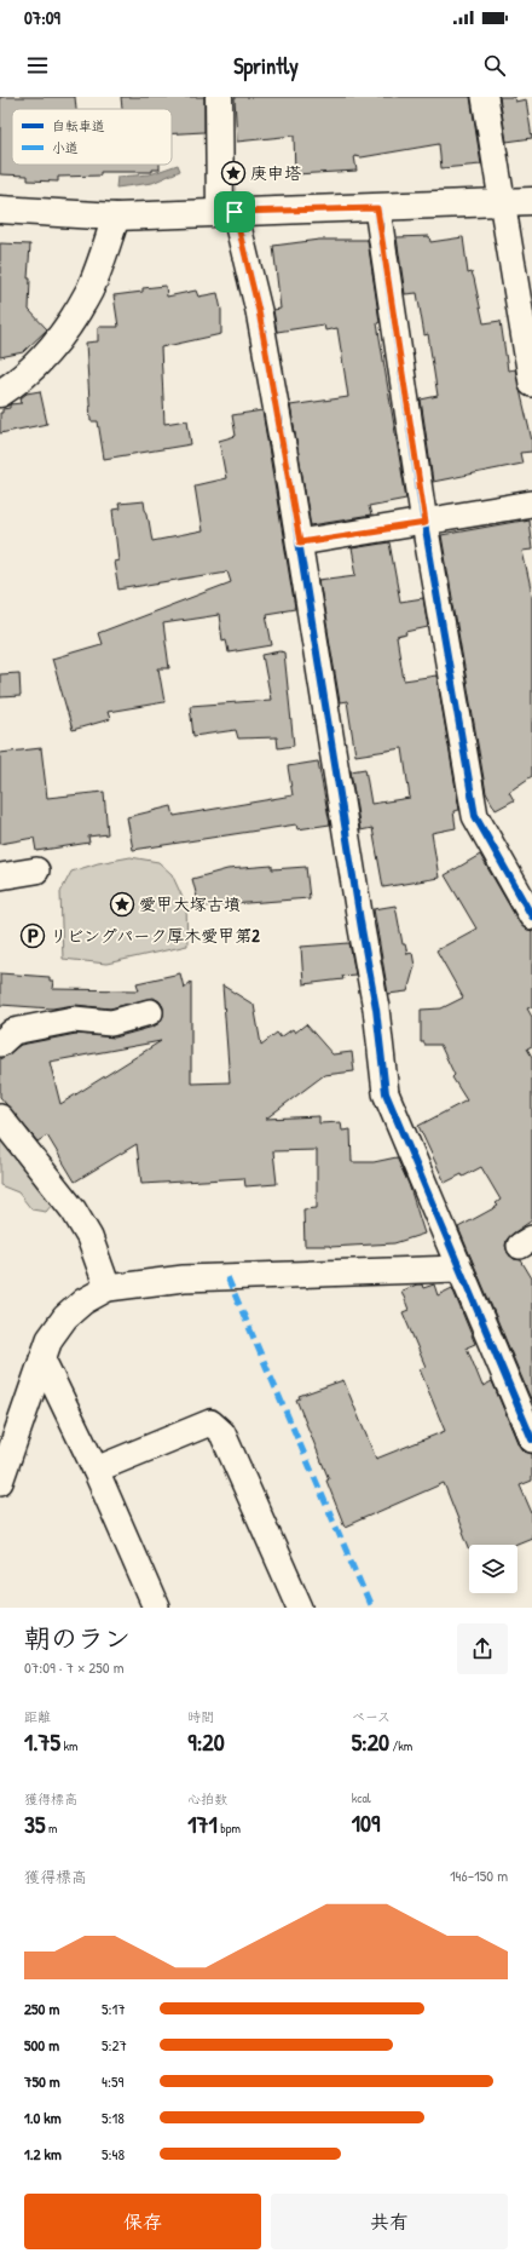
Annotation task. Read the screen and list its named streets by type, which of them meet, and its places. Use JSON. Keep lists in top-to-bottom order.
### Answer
{
  "places": {
    "place": ["庚申塔", "愛甲大塚古墳"],
    "parking": ["リビングパーク厚木愛甲第2"]
  },
  "legend": ["自転車道", "小道"],
  "page": {
    "status": "07:09",
    "header": "Sprintly",
    "heading": ["朝のラン", "07:09 · 7 × 250 m"],
    "stats": [
      ["距離", "1.75 km"],
      ["時間", "9:20"],
      ["ペース", "5:20 /km"],
      ["獲得標高", "35 m"],
      ["心拍数", "171 bpm"],
      ["kcal", "109"]
    ],
    "chart": ["獲得標高", "146–150 m"],
    "list": [
      {
        "name": "250 m",
        "note": "5:17"
      },
      {
        "name": "500 m",
        "note": "5:27"
      },
      {
        "name": "750 m",
        "note": "4:59"
      },
      {
        "name": "1.0 km",
        "note": "5:18"
      },
      {
        "name": "1.2 km",
        "note": "5:48"
      }
    ],
    "buttons": ["保存", "共有"]
  }
}
